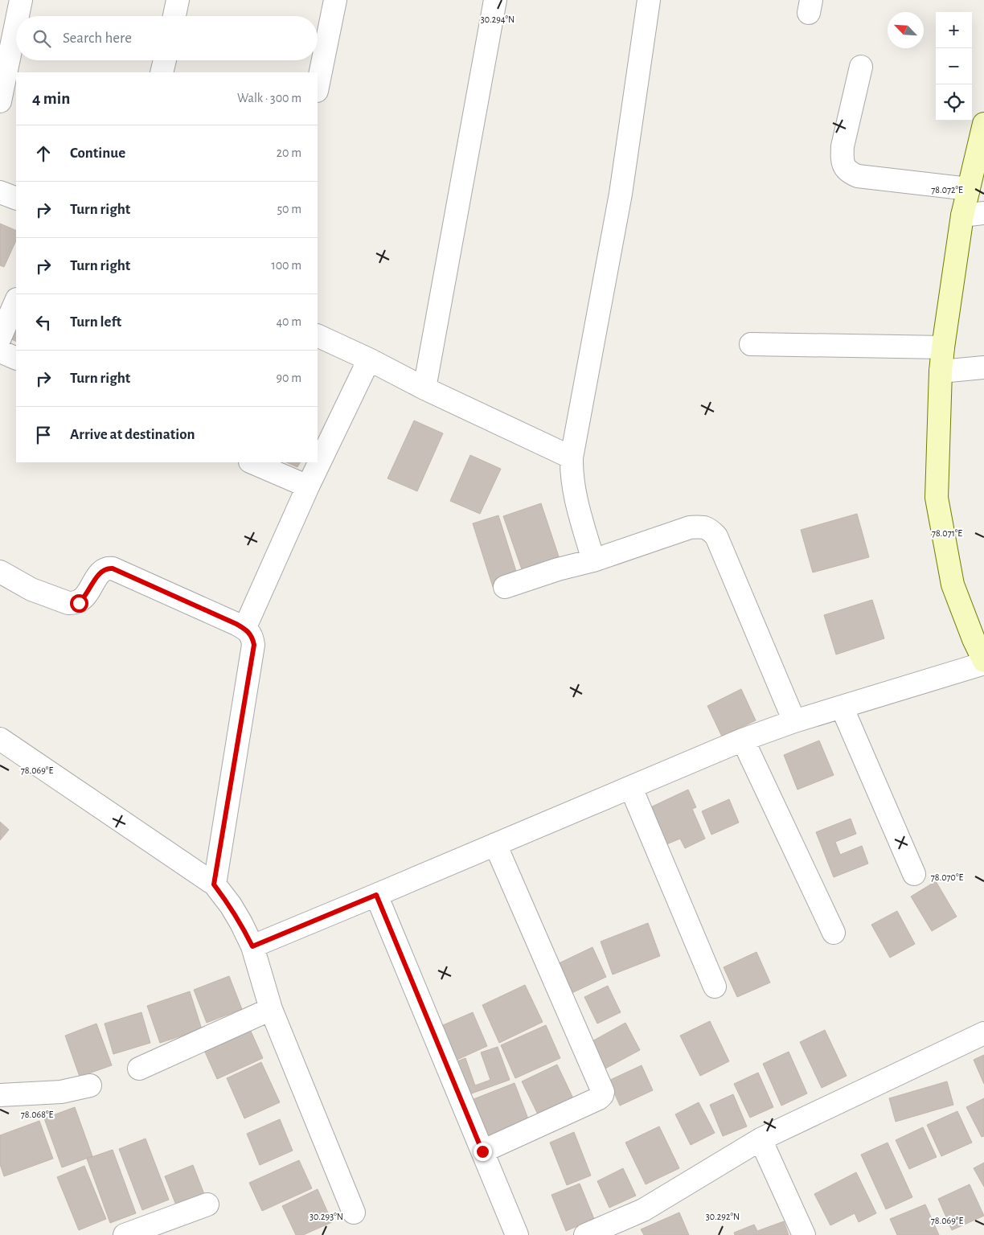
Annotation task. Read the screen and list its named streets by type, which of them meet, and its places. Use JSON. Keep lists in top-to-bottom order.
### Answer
{
  "north": "top left",
  "page": {
    "map_buttons": ["+", "−"],
    "search": "Search here",
    "heading": ["4 min", "Walk · 300 m"],
    "list": [
      ["Continue", "20 m"],
      ["Turn right", "50 m"],
      ["Turn right", "100 m"],
      ["Turn left", "40 m"],
      ["Turn right", "90 m"],
      "Arrive at destination"
    ]
  },
  "coordinates": [
    "30.294°N",
    "78.072°E",
    "78.071°E",
    "78.069°E",
    "78.070°E",
    "78.068°E",
    "30.293°N",
    "30.292°N"
  ]
}
